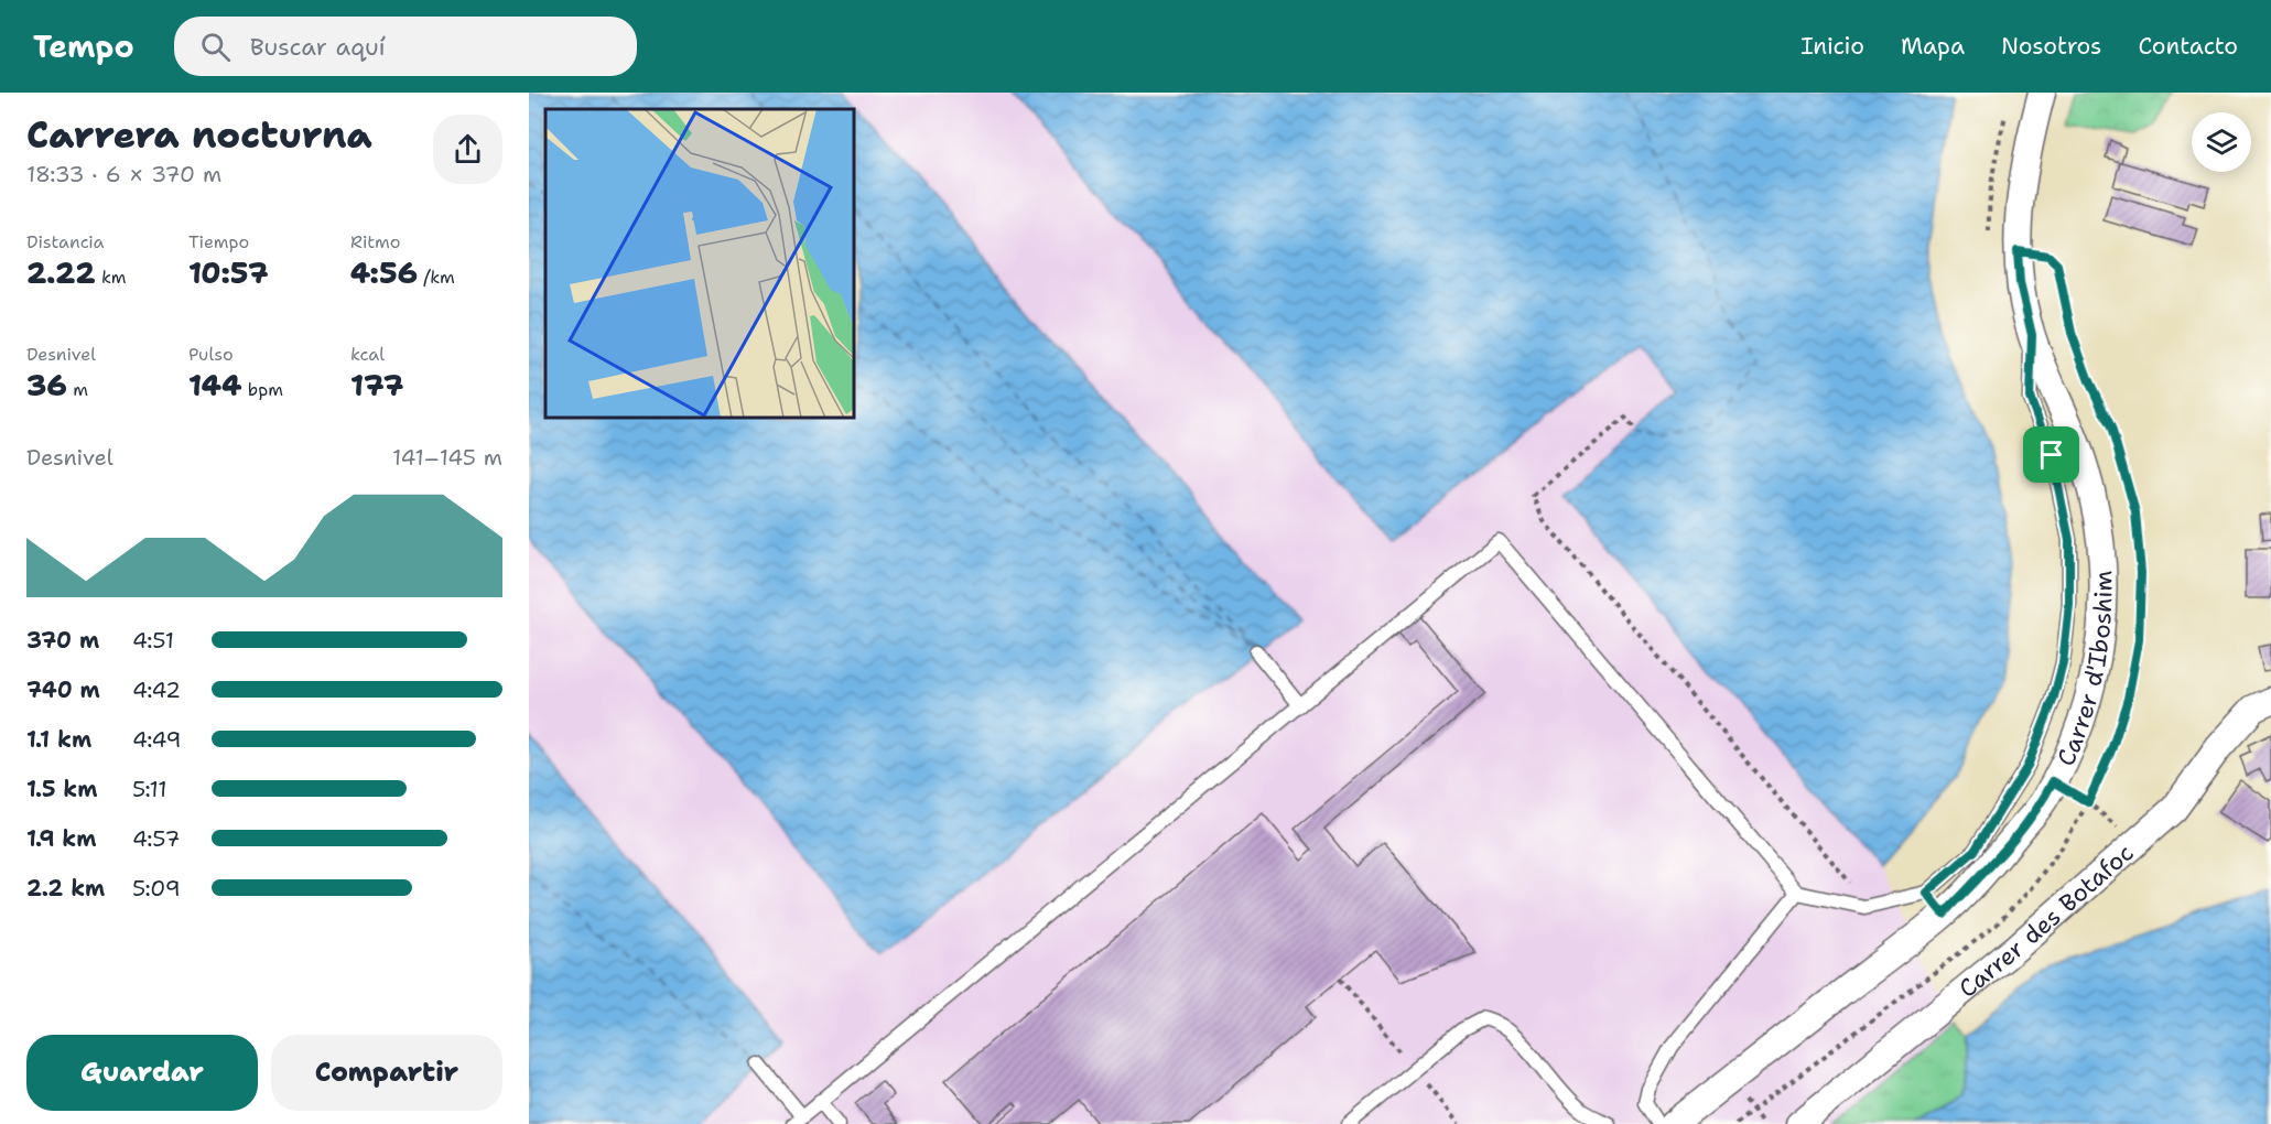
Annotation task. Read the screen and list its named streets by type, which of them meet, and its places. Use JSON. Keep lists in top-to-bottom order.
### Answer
{
  "streets": {
    "street": ["Carrer d'Iboshim", "Carrer des Botafoc"]
  },
  "page": {
    "header": "Tempo",
    "search": "Buscar aquí",
    "nav": [
      "Inicio",
      "Mapa",
      "Nosotros",
      "Contacto"
    ],
    "heading": ["Carrera nocturna", "18:33 · 6 × 370 m"],
    "stats": [
      ["Distancia", "2.22 km"],
      ["Tiempo", "10:57"],
      ["Ritmo", "4:56 /km"],
      ["Desnivel", "36 m"],
      ["Pulso", "144 bpm"],
      ["kcal", "177"]
    ],
    "chart": ["Desnivel", "141–145 m"],
    "list": [
      {
        "name": "370 m",
        "note": "4:51"
      },
      {
        "name": "740 m",
        "note": "4:42"
      },
      {
        "name": "1.1 km",
        "note": "4:49"
      },
      {
        "name": "1.5 km",
        "note": "5:11"
      },
      {
        "name": "1.9 km",
        "note": "4:57"
      },
      {
        "name": "2.2 km",
        "note": "5:09"
      }
    ],
    "buttons": ["Guardar", "Compartir"]
  }
}
